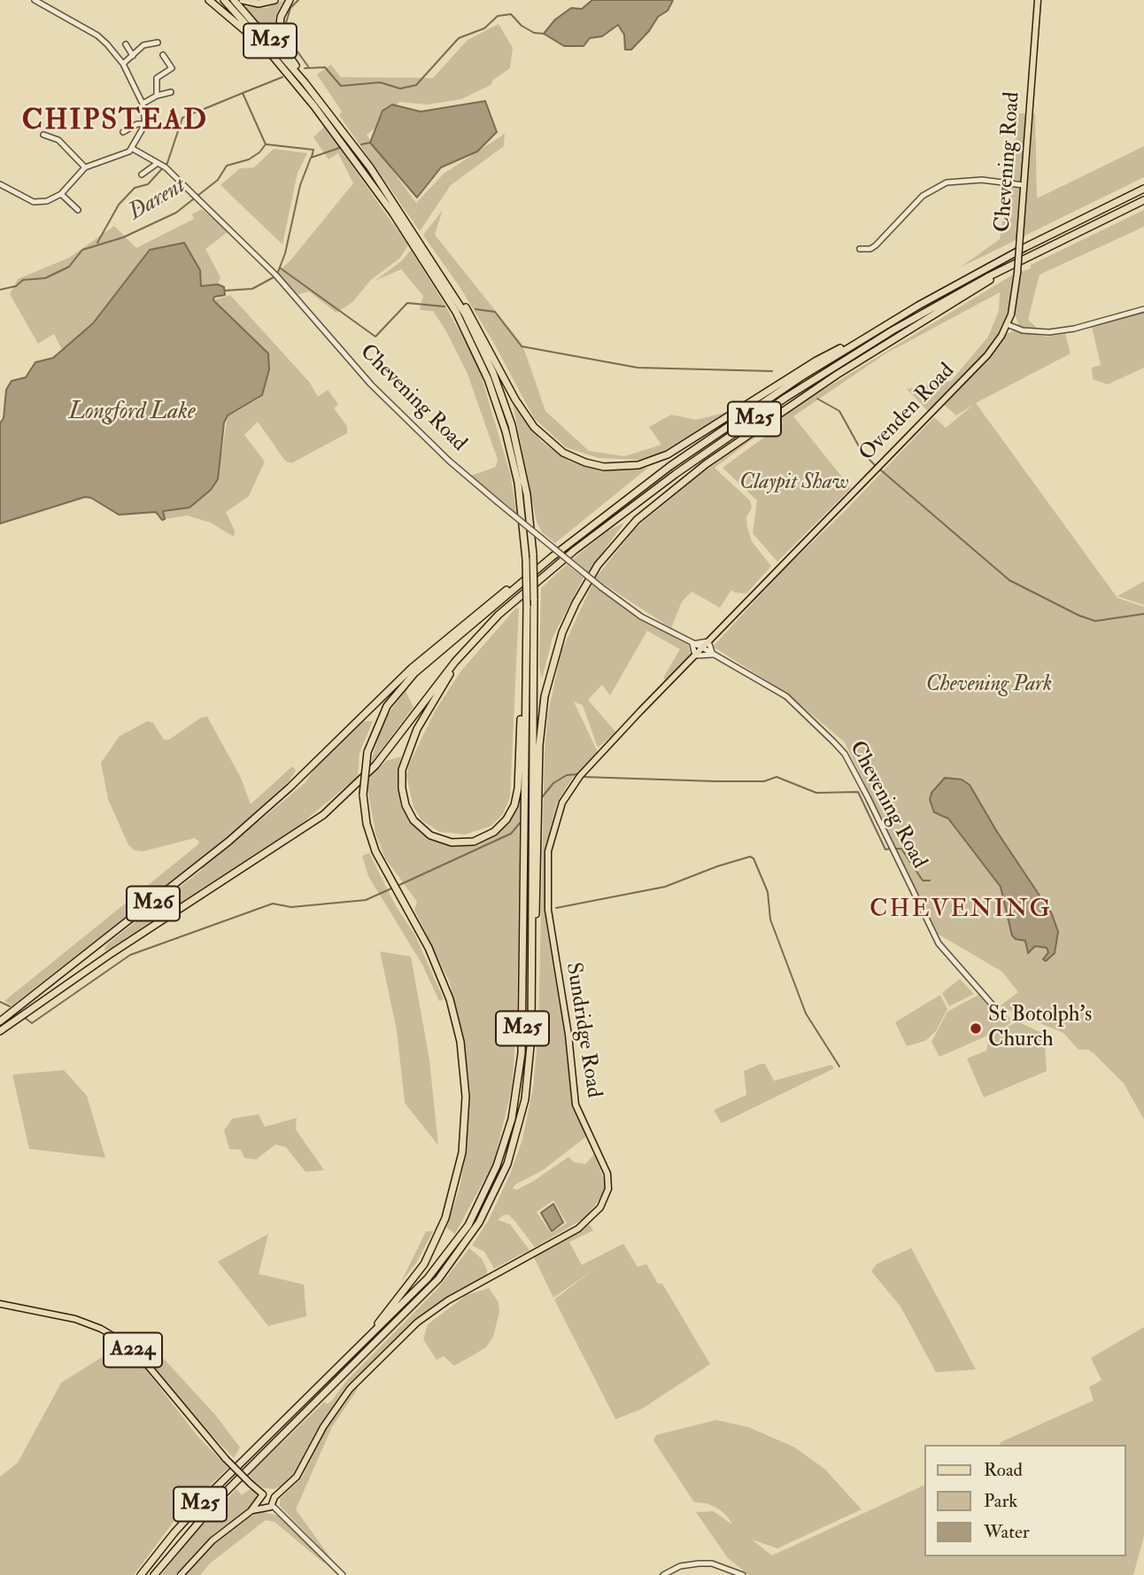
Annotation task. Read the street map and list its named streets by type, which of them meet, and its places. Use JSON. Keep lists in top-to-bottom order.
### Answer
{
  "streets": {
    "highway": ["M25", "M26"],
    "main road": [
      "Chevening Road",
      "Ovenden Road",
      "Sundridge Road",
      "A224"
    ]
  },
  "crossings": [
    ["M25", "M26"],
    ["Chevening Road", "Ovenden Road"],
    ["Chevening Road", "Sundridge Road"],
    ["Ovenden Road", "Sundridge Road"]
  ],
  "districts": ["CHIPSTEAD", "CHEVENING"],
  "water": ["Darent", "Longford Lake"],
  "parks": ["Claypit Shaw", "Chevening Park"],
  "places": ["St Botolph's Church"],
  "legend": ["Road", "Park", "Water"]
}
